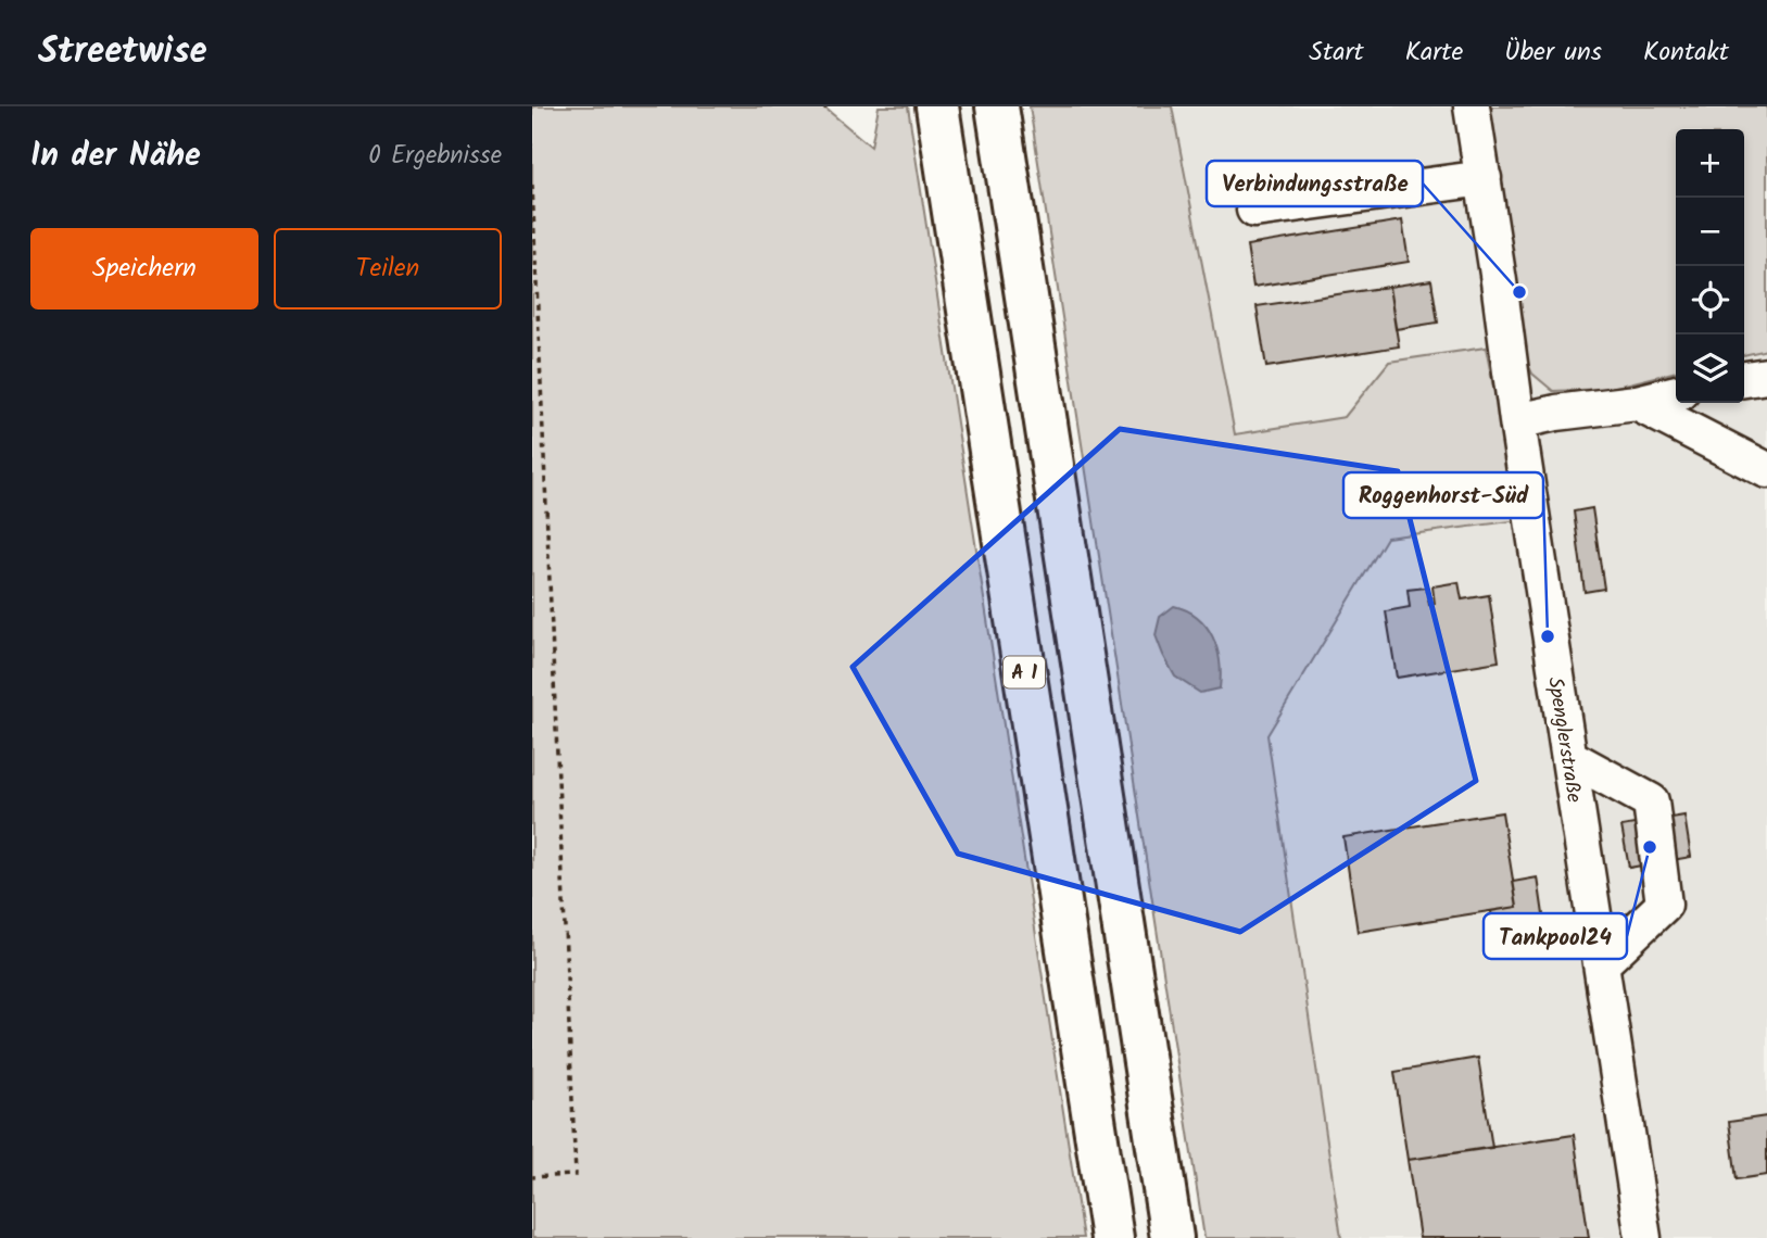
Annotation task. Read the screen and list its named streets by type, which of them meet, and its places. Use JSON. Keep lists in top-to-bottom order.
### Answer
{
  "streets": {
    "highway": ["A 1"],
    "street": ["Spenglerstraße"]
  },
  "places": ["Verbindungsstraße", "Roggenhorst-Süd", "Tankpool24"],
  "page": {
    "header": "Streetwise",
    "nav": [
      "Start",
      "Karte",
      "Über uns",
      "Kontakt"
    ],
    "heading": ["In der Nähe", "0 Ergebnisse"],
    "map_buttons": ["+", "−"],
    "buttons": ["Speichern", "Teilen"]
  }
}
